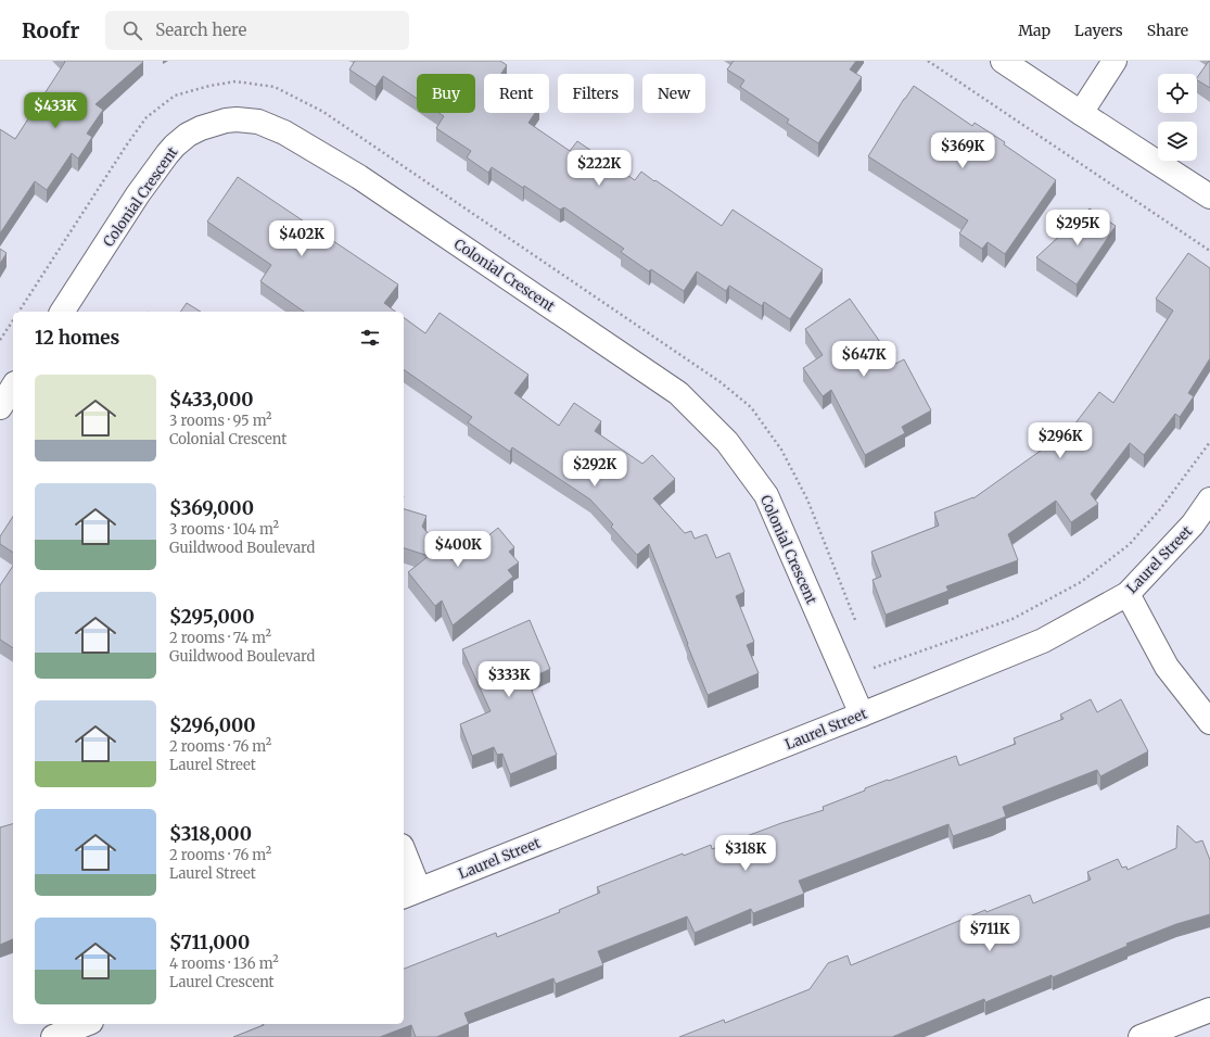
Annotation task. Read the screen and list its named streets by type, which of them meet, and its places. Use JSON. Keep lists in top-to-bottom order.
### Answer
{
  "streets": {
    "street": ["Colonial Crescent", "Laurel Street"]
  },
  "crossings": [
    ["Colonial Crescent", "Laurel Street"]
  ],
  "page": {
    "header": "Roofr",
    "search": "Search here",
    "nav": ["Map", "Layers", "Share"],
    "chip": [
      "Buy",
      "Rent",
      "Filters",
      "New"
    ],
    "price": [
      "$433K",
      "$369K",
      "$222K",
      "$295K",
      "$402K",
      "$647K",
      "$296K",
      "$292K",
      "$400K",
      "$333K",
      "$318K",
      "$711K"
    ],
    "heading": "12 homes",
    "list": [
      {
        "name": "$433,000",
        "note": "3 rooms · 95 m² · Colonial Crescent"
      },
      {
        "name": "$369,000",
        "note": "3 rooms · 104 m² · Guildwood Boulevard"
      },
      {
        "name": "$295,000",
        "note": "2 rooms · 74 m² · Guildwood Boulevard"
      },
      {
        "name": "$296,000",
        "note": "2 rooms · 76 m² · Laurel Street"
      },
      {
        "name": "$318,000",
        "note": "2 rooms · 76 m² · Laurel Street"
      },
      {
        "name": "$711,000",
        "note": "4 rooms · 136 m² · Laurel Crescent"
      }
    ]
  }
}
